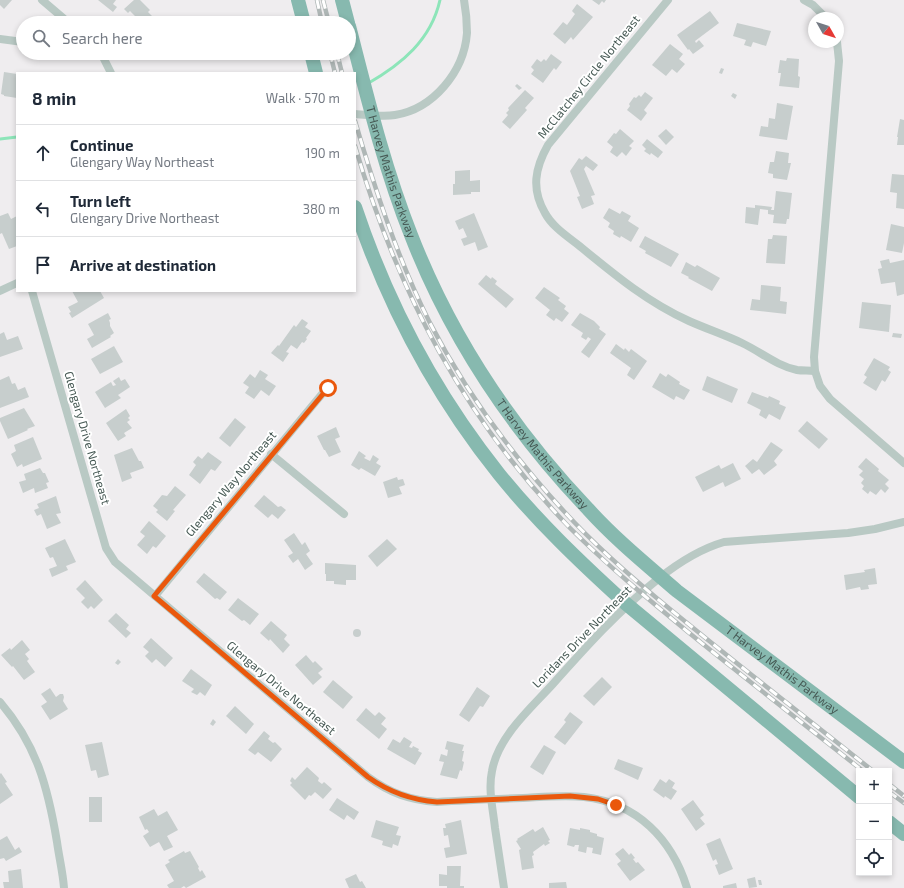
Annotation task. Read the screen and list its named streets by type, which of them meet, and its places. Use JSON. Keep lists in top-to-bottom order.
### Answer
{
  "streets": {
    "highway": ["T Harvey Mathis Parkway"],
    "street": [
      "McClatchey Circle Northeast",
      "Glengary Drive Northeast",
      "Glengary Way Northeast",
      "Loridans Drive Northeast"
    ]
  },
  "crossings": [
    ["Glengary Drive Northeast", "Glengary Way Northeast"],
    ["Glengary Drive Northeast", "Loridans Drive Northeast"]
  ],
  "north": "bottom right",
  "page": {
    "search": "Search here",
    "heading": ["8 min", "Walk · 570 m"],
    "list": [
      ["Continue", "Glengary Way Northeast", "190 m"],
      ["Turn left", "Glengary Drive Northeast", "380 m"],
      "Arrive at destination"
    ],
    "map_buttons": ["+", "−"]
  }
}
